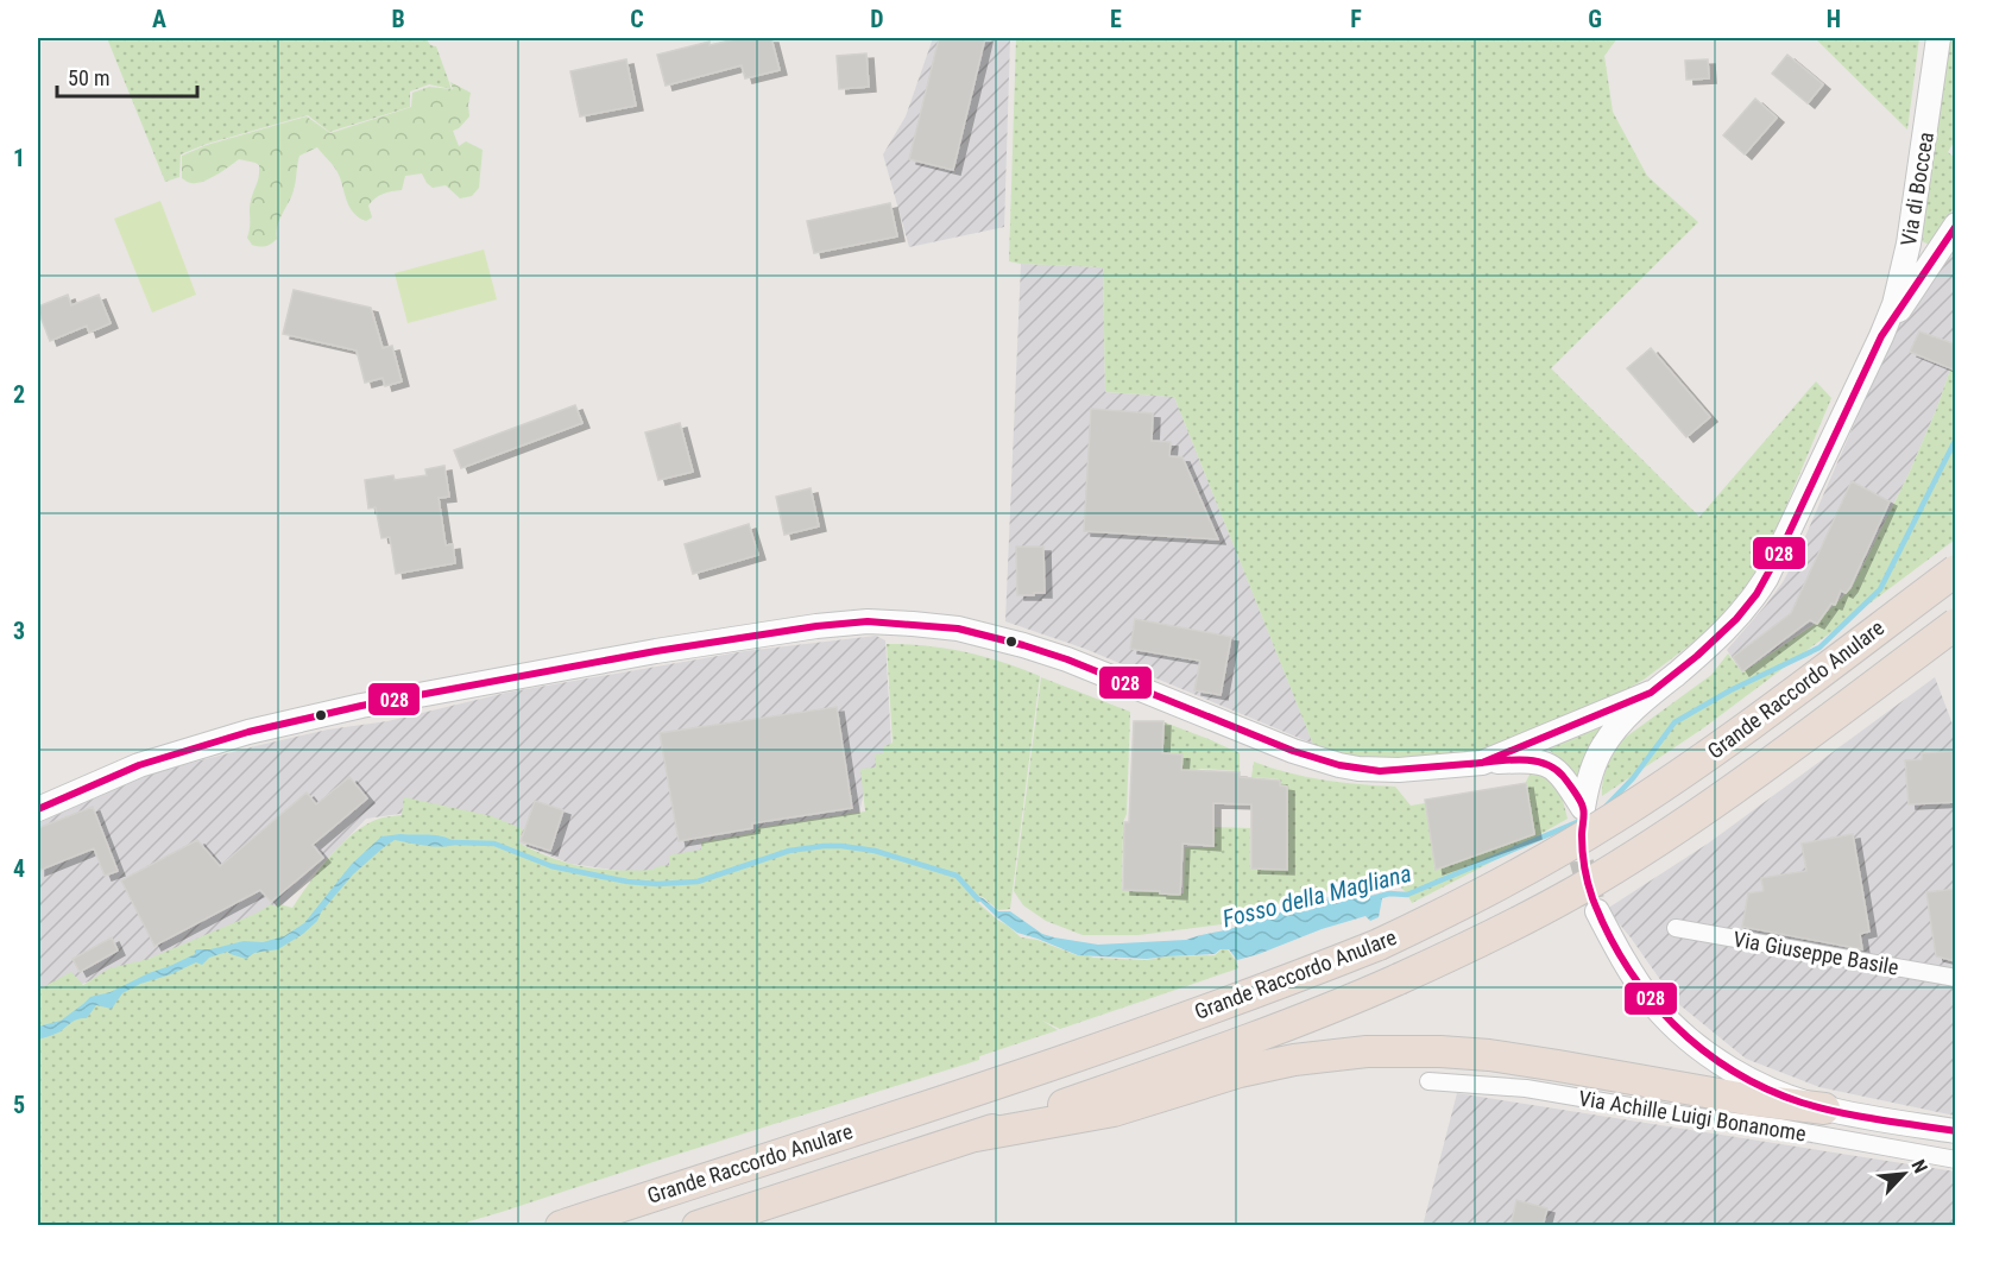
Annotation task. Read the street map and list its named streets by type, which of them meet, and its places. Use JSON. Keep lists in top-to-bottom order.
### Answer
{
  "streets": {
    "highway": ["Grande Raccordo Anulare"],
    "main road": ["Via di Boccea"],
    "street": ["Via Giuseppe Basile", "Via Achille Luigi Bonanome"]
  },
  "water": ["Fosso della Magliana"],
  "lines": ["transit line 028"],
  "scale_bar": "50 m",
  "north": "top right",
  "grid": {
    "columns": [
      "A",
      "B",
      "C",
      "D",
      "E",
      "F",
      "G",
      "H"
    ],
    "rows": [
      "1",
      "2",
      "3",
      "4",
      "5"
    ]
  }
}
